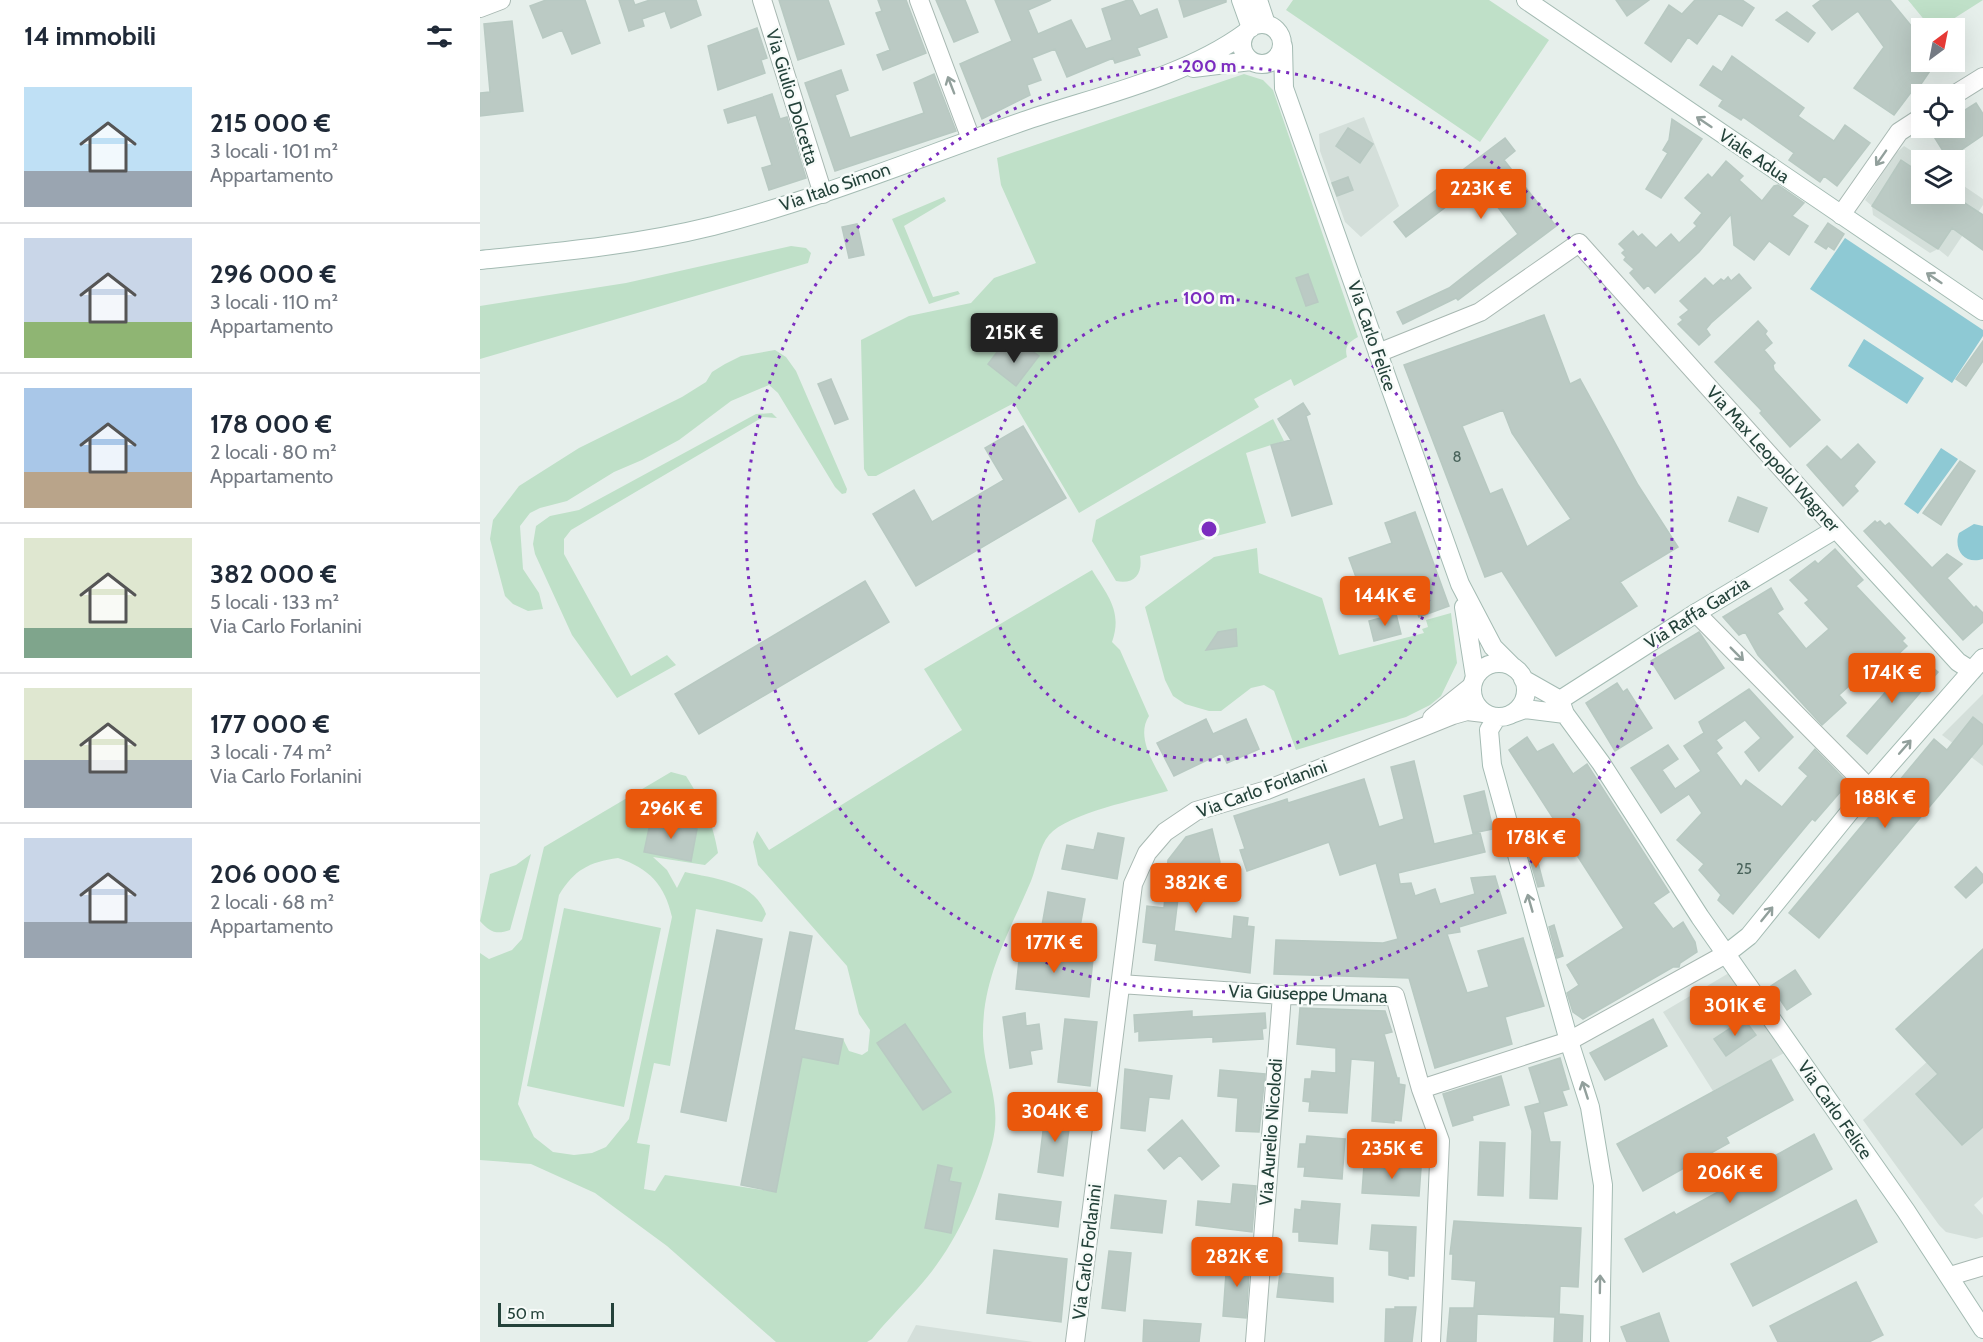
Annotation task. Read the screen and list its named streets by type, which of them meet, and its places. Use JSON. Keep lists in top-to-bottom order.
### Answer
{
  "streets": {
    "street": [
      "Via Giulio Dolcetta",
      "Viale Adua",
      "Via Italo Simon",
      "Via Carlo Felice",
      "Via Max Leopold Wagner",
      "Via Raffa Garzia",
      "Via Carlo Forlanini",
      "Via Giuseppe Umana",
      "Via Aurelio Nicolodi"
    ]
  },
  "crossings": [
    ["Via Giulio Dolcetta", "Via Italo Simon"],
    ["Via Italo Simon", "Via Carlo Felice"],
    ["Via Carlo Felice", "Via Max Leopold Wagner"],
    ["Via Carlo Felice", "Via Raffa Garzia"],
    ["Via Carlo Felice", "Via Carlo Forlanini"],
    ["Via Max Leopold Wagner", "Via Raffa Garzia"],
    ["Via Carlo Forlanini", "Via Giuseppe Umana"],
    ["Via Giuseppe Umana", "Via Aurelio Nicolodi"]
  ],
  "one_way": ["Viale Adua"],
  "house_numbers": ["8", "25"],
  "scale_bar": "50 m",
  "north": "top right",
  "page": {
    "heading": "14 immobili",
    "list": [
      {
        "name": "215 000 €",
        "note": "3 locali · 101 m² · Appartamento"
      },
      {
        "name": "296 000 €",
        "note": "3 locali · 110 m² · Appartamento"
      },
      {
        "name": "178 000 €",
        "note": "2 locali · 80 m² · Appartamento"
      },
      {
        "name": "382 000 €",
        "note": "5 locali · 133 m² · Via Carlo Forlanini"
      },
      {
        "name": "177 000 €",
        "note": "3 locali · 74 m² · Via Carlo Forlanini"
      },
      {
        "name": "206 000 €",
        "note": "2 locali · 68 m² · Appartamento"
      }
    ],
    "price": [
      "223K €",
      "215K €",
      "144K €",
      "174K €",
      "188K €",
      "296K €",
      "178K €",
      "382K €",
      "177K €",
      "301K €",
      "304K €",
      "235K €",
      "206K €",
      "282K €"
    ],
    "scale": "50 m"
  },
  "rings": ["200 m", "100 m"]
}
